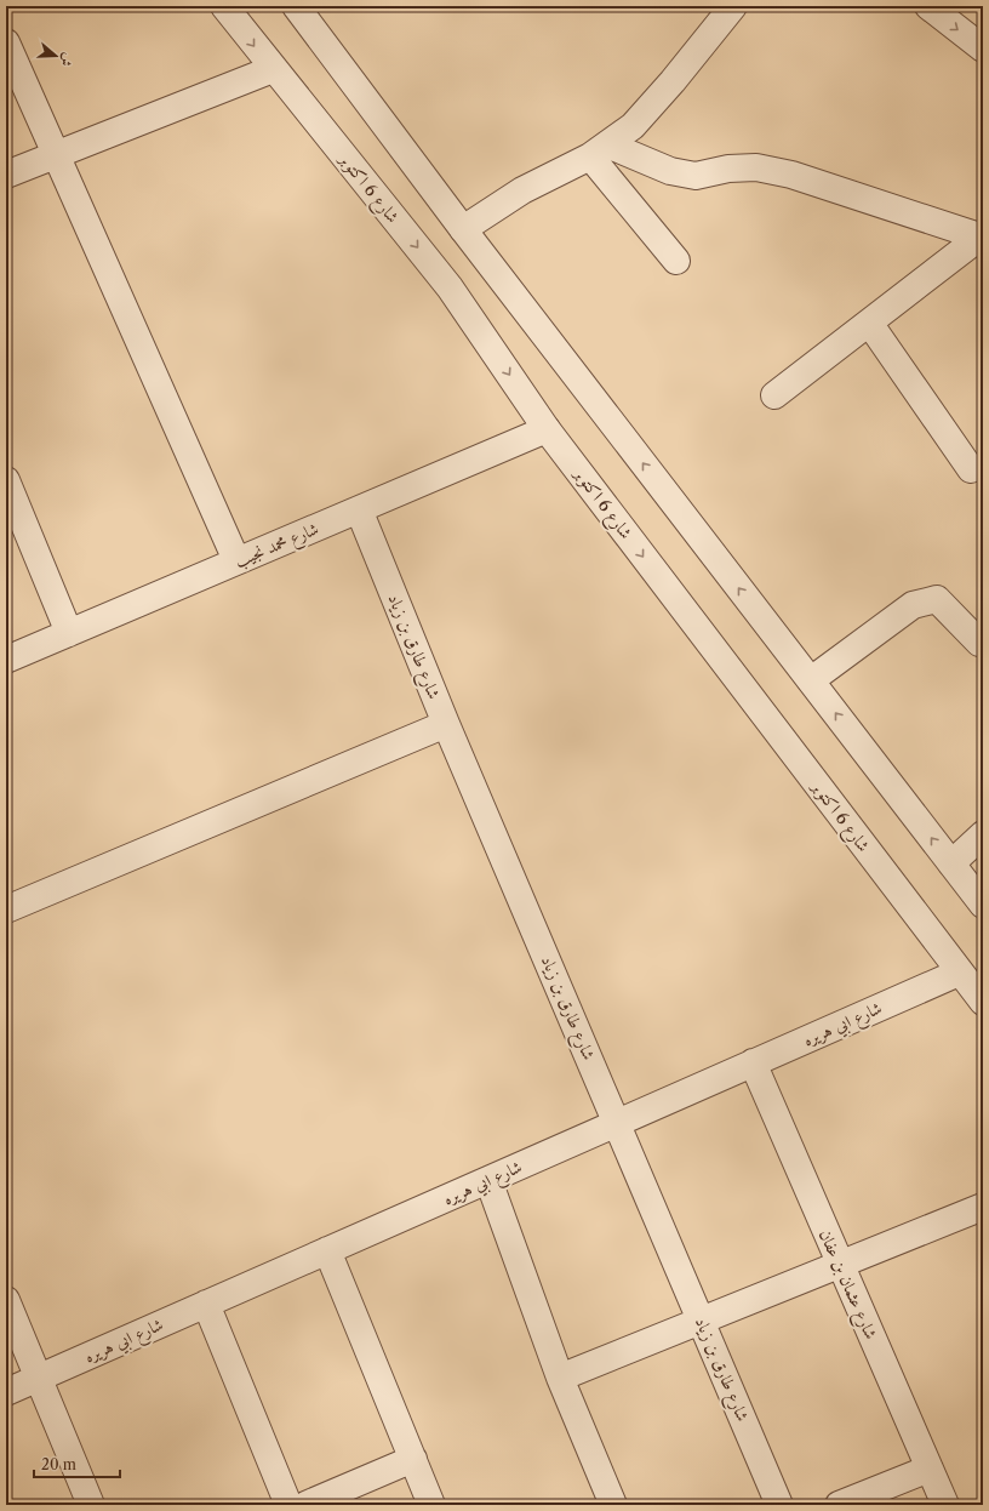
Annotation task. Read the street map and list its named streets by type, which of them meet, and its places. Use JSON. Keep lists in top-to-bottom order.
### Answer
{
  "streets": {
    "street": [
      "شارع 6 اكتوبر",
      "شارع محمد نجيب",
      "شارع طارق بن زياد",
      "شارع ابي هريره",
      "شارع عثمان بن عفان"
    ]
  },
  "crossings": [
    ["شارع 6 اكتوبر", "شارع محمد نجيب"],
    ["شارع 6 اكتوبر", "شارع ابي هريره"],
    ["شارع محمد نجيب", "شارع طارق بن زياد"],
    ["شارع طارق بن زياد", "شارع ابي هريره"],
    ["شارع ابي هريره", "شارع عثمان بن عفان"]
  ],
  "scale_bar": "20 m",
  "north": "right"
}
